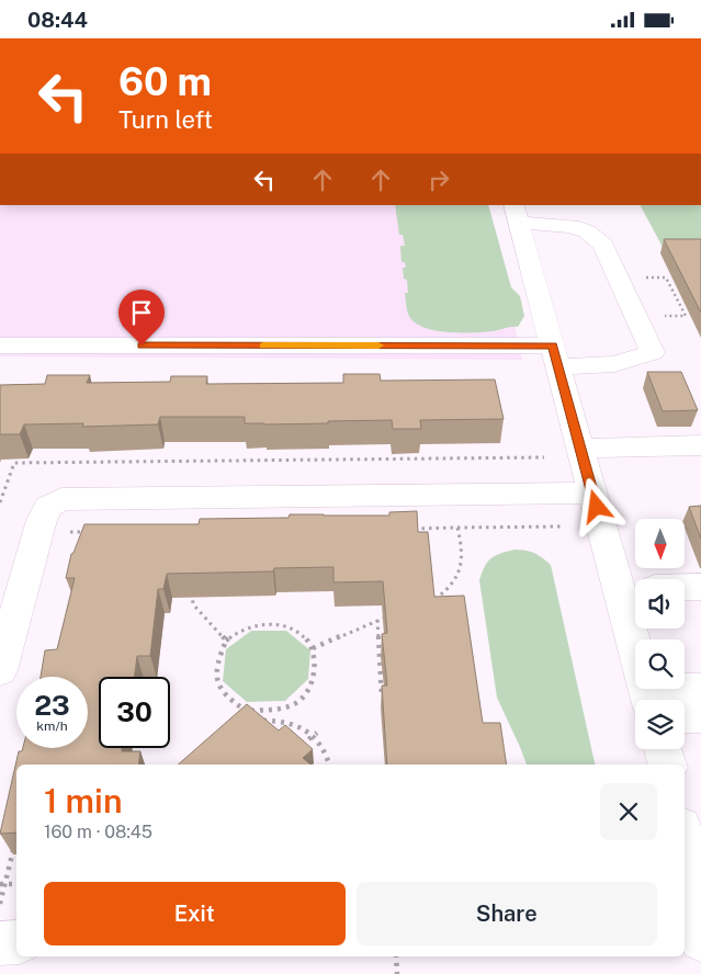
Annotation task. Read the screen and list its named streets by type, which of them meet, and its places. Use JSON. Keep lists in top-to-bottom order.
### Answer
{
  "north": "bottom",
  "page": {
    "status": "08:44",
    "turn": ["60 m", "Turn left"],
    "speed": "23 km/h",
    "limit": "30",
    "heading": ["1 min", "160 m · 08:45"],
    "buttons": ["Exit", "Share"]
  }
}
